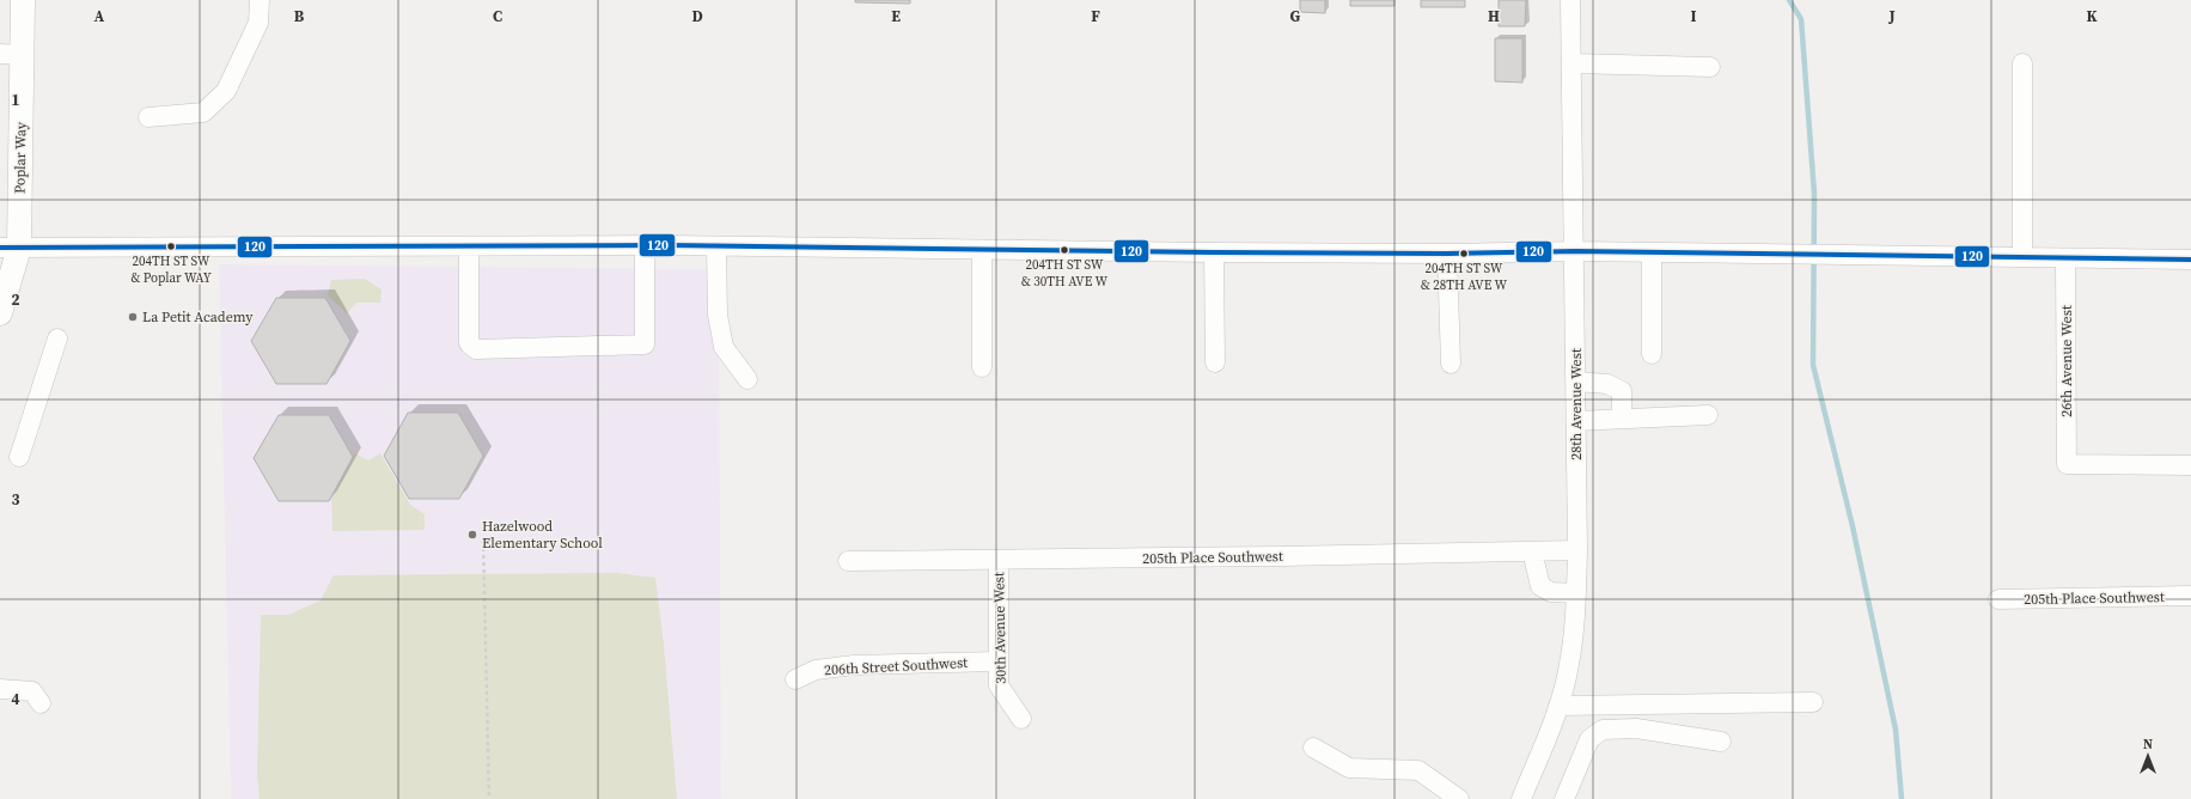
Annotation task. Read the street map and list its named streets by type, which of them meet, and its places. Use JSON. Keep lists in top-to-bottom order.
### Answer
{
  "streets": {
    "main road": ["Poplar Way"],
    "street": [
      "26th Avenue West",
      "28th Avenue West",
      "205th Place Southwest",
      "30th Avenue West",
      "206th Street Southwest"
    ]
  },
  "crossings": [
    ["28th Avenue West", "205th Place Southwest"],
    ["205th Place Southwest", "30th Avenue West"],
    ["30th Avenue West", "206th Street Southwest"]
  ],
  "places": [
    "204TH ST SW & Poplar WAY",
    "204TH ST SW & 30TH AVE W",
    "204TH ST SW & 28TH AVE W",
    "La Petit Academy",
    "Hazelwood Elementary School"
  ],
  "lines": ["transit line 120"],
  "north": "top",
  "grid": {
    "columns": [
      "A",
      "B",
      "C",
      "D",
      "E",
      "F",
      "G",
      "H",
      "I",
      "J",
      "K"
    ],
    "rows": [
      "1",
      "2",
      "3",
      "4"
    ]
  }
}
